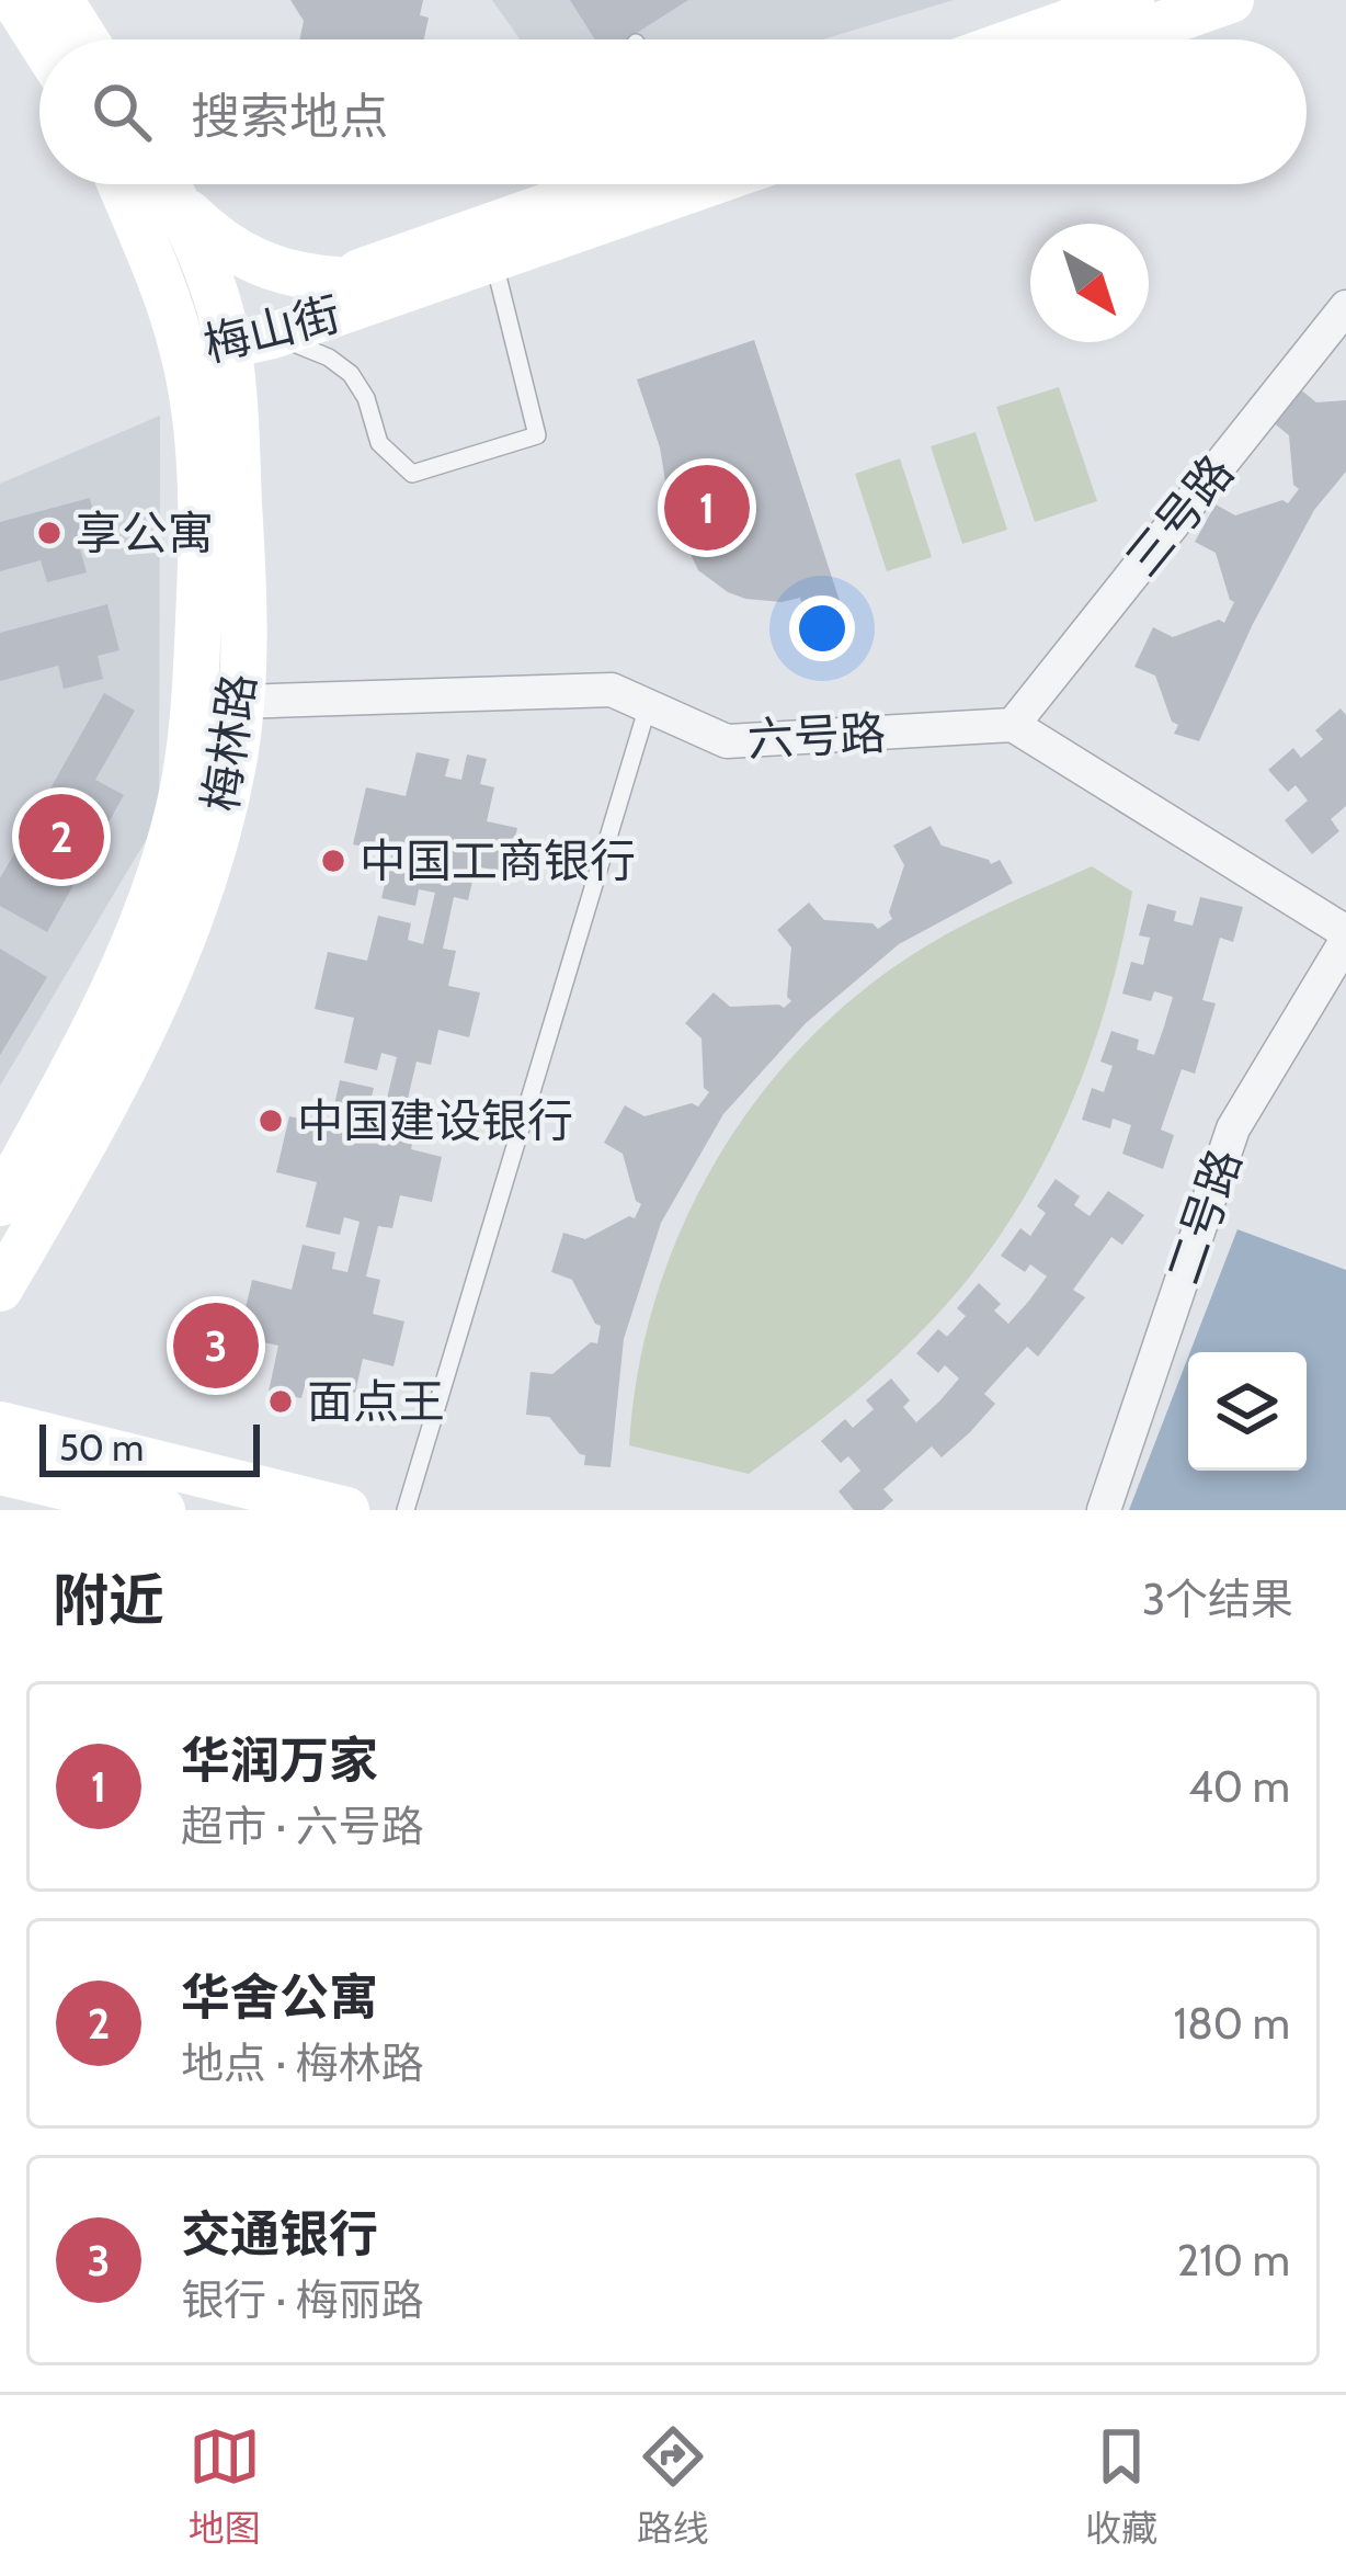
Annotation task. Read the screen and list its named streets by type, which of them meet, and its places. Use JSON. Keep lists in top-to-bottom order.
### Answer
{
  "streets": {
    "main road": ["梅山街", "梅林路"],
    "street": ["三号路", "六号路", "二号路"]
  },
  "crossings": [
    ["梅山街", "梅林路"],
    ["三号路", "六号路"],
    ["六号路", "梅林路"]
  ],
  "places": [
    "享公寓",
    "中国工商银行",
    "中国建设银行",
    "面点王"
  ],
  "scale_bar": "50 m",
  "north": "bottom right",
  "page": {
    "search": "搜索地点",
    "pins": ["1", "2", "3"],
    "scale": "50 m",
    "heading": ["附近", "3个结果"],
    "list": [
      {
        "mark": "1",
        "name": "华润万家",
        "note": "超市 · 六号路",
        "value": "40 m"
      },
      {
        "mark": "2",
        "name": "华舍公寓",
        "note": "地点 · 梅林路",
        "value": "180 m"
      },
      {
        "mark": "3",
        "name": "交通银行",
        "note": "银行 · 梅丽路",
        "value": "210 m"
      }
    ],
    "nav": ["地图", "路线", "收藏"]
  }
}
